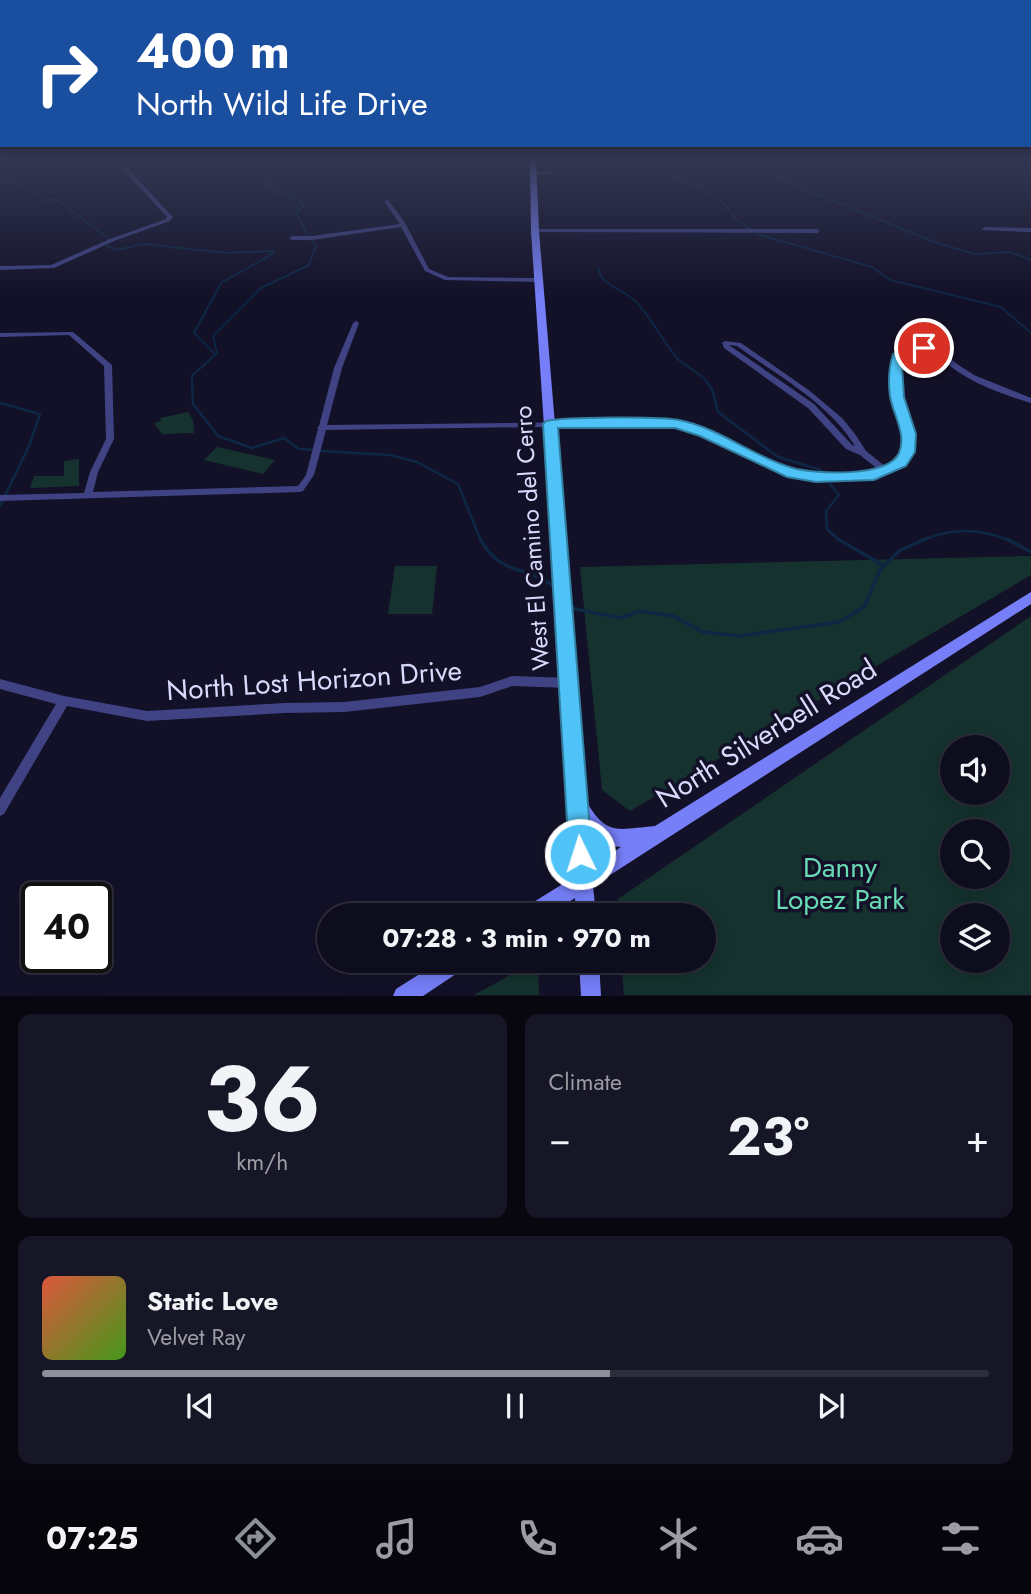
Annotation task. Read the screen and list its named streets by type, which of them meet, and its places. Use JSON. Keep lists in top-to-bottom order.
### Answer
{
  "streets": {
    "street": ["West El Camino del Cerro", "North Lost Horizon Drive", "North Silverbell Road"]
  },
  "crossings": [
    ["West El Camino del Cerro", "North Lost Horizon Drive"],
    ["West El Camino del Cerro", "North Silverbell Road"]
  ],
  "parks": ["Danny Lopez Park"],
  "page": {
    "turn": ["400 m", "North Wild Life Drive"],
    "limit": "40",
    "trip": "07:28 · 3 min · 970 m",
    "tile": [
      ["36", "km/h"],
      "Climate"
    ],
    "heat": ["−", "23°", "+"],
    "song": ["Static Love", "Velvet Ray"],
    "tabs": "07:25"
  }
}
